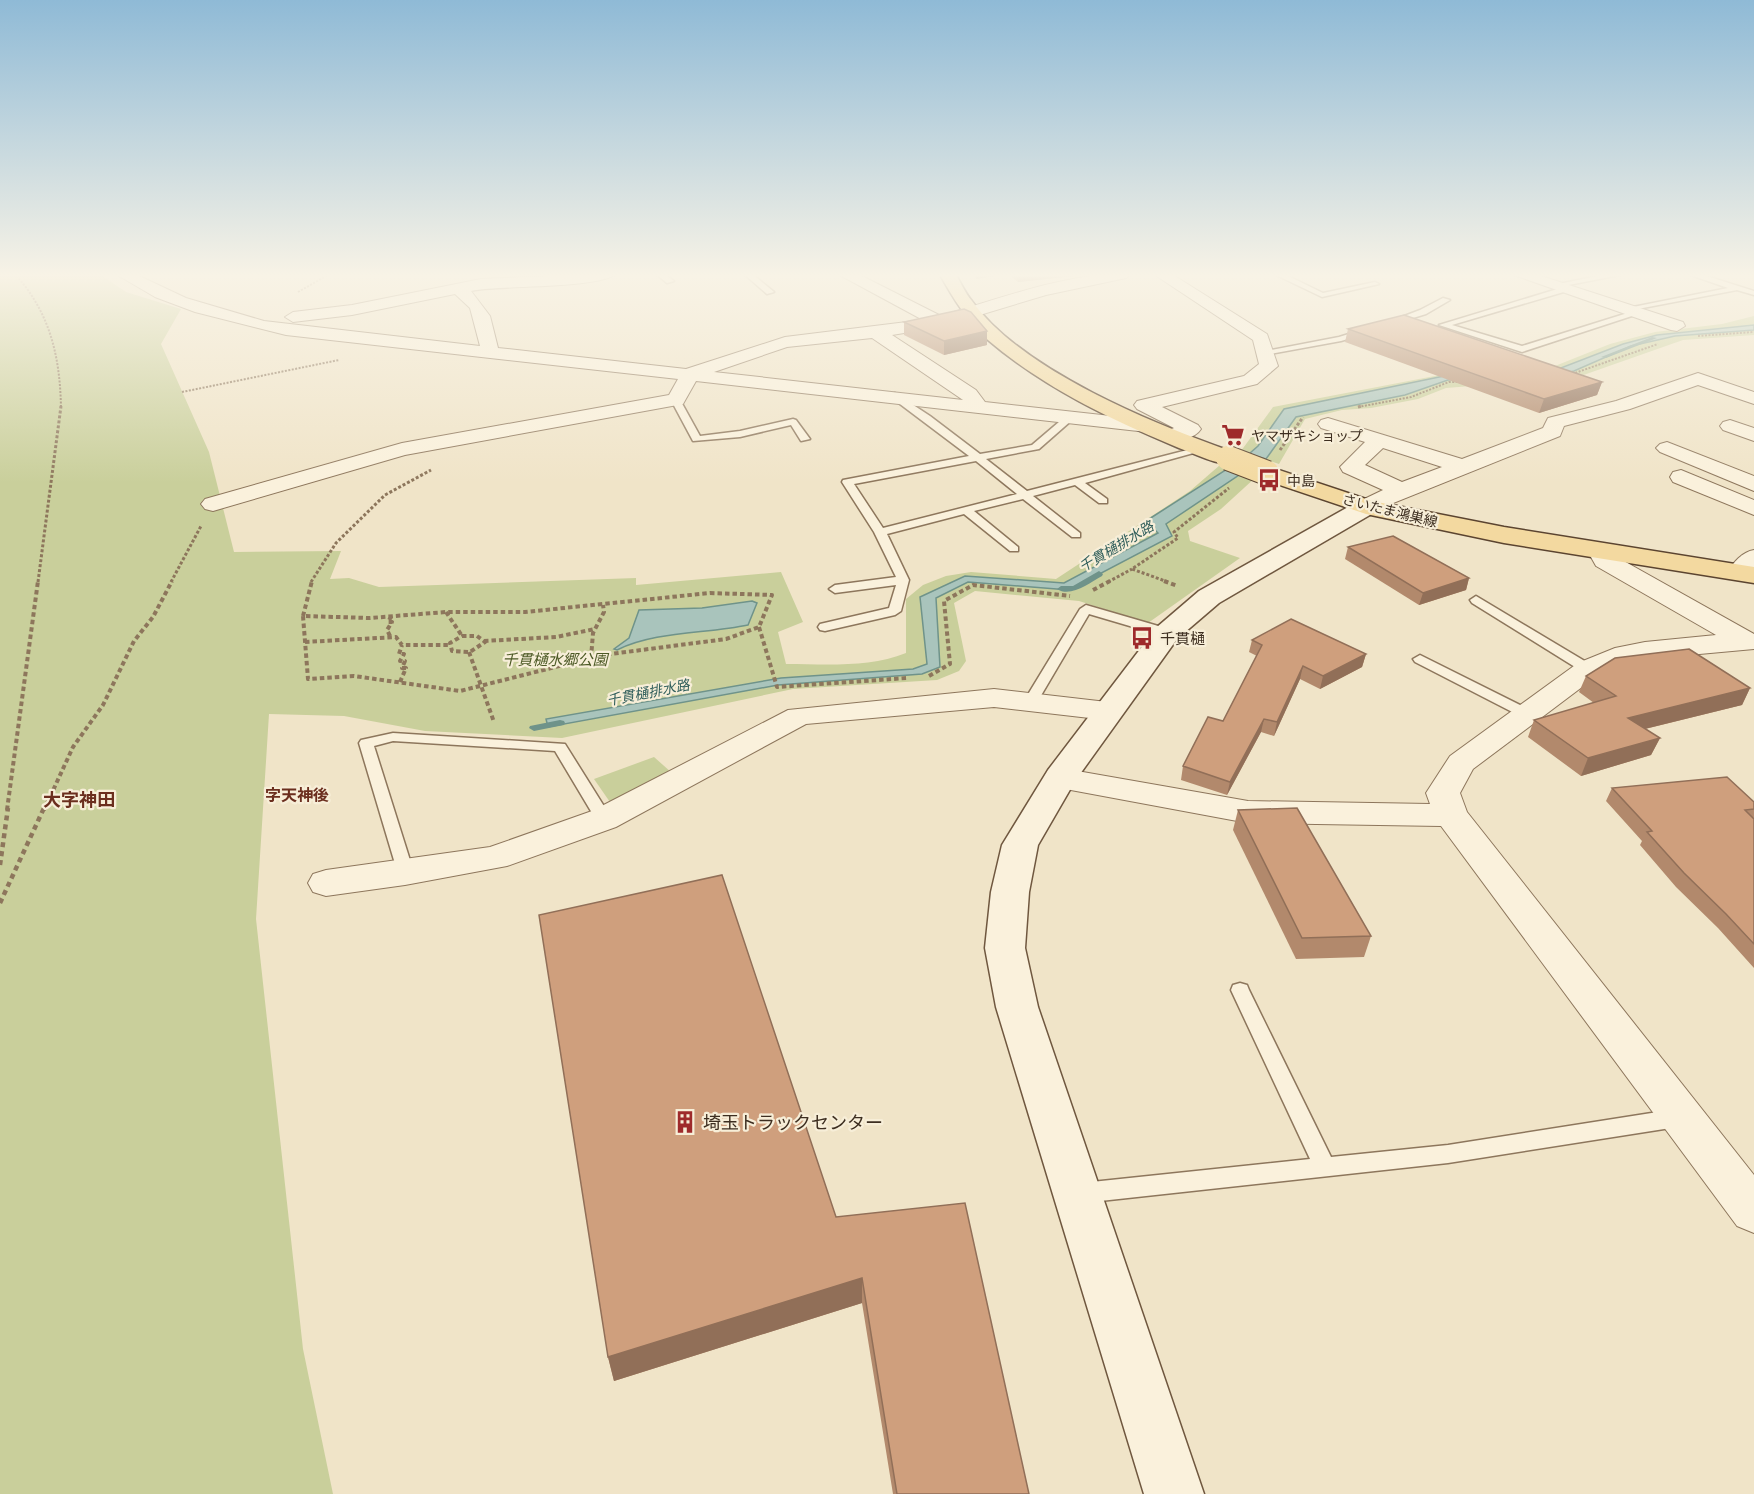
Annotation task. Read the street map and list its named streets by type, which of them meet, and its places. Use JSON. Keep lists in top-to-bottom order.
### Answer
{
  "streets": {
    "main road": ["さいたま鴻巣線"]
  },
  "districts": ["字天神後", "大字神田"],
  "water": ["千貫樋排水路"],
  "parks": ["千貫樋水郷公園"],
  "places": {
    "supermarket": ["ヤマザキショップ"],
    "bus stop": ["中島", "千貫樋"],
    "building": ["埼玉トラックセンター"]
  }
}
